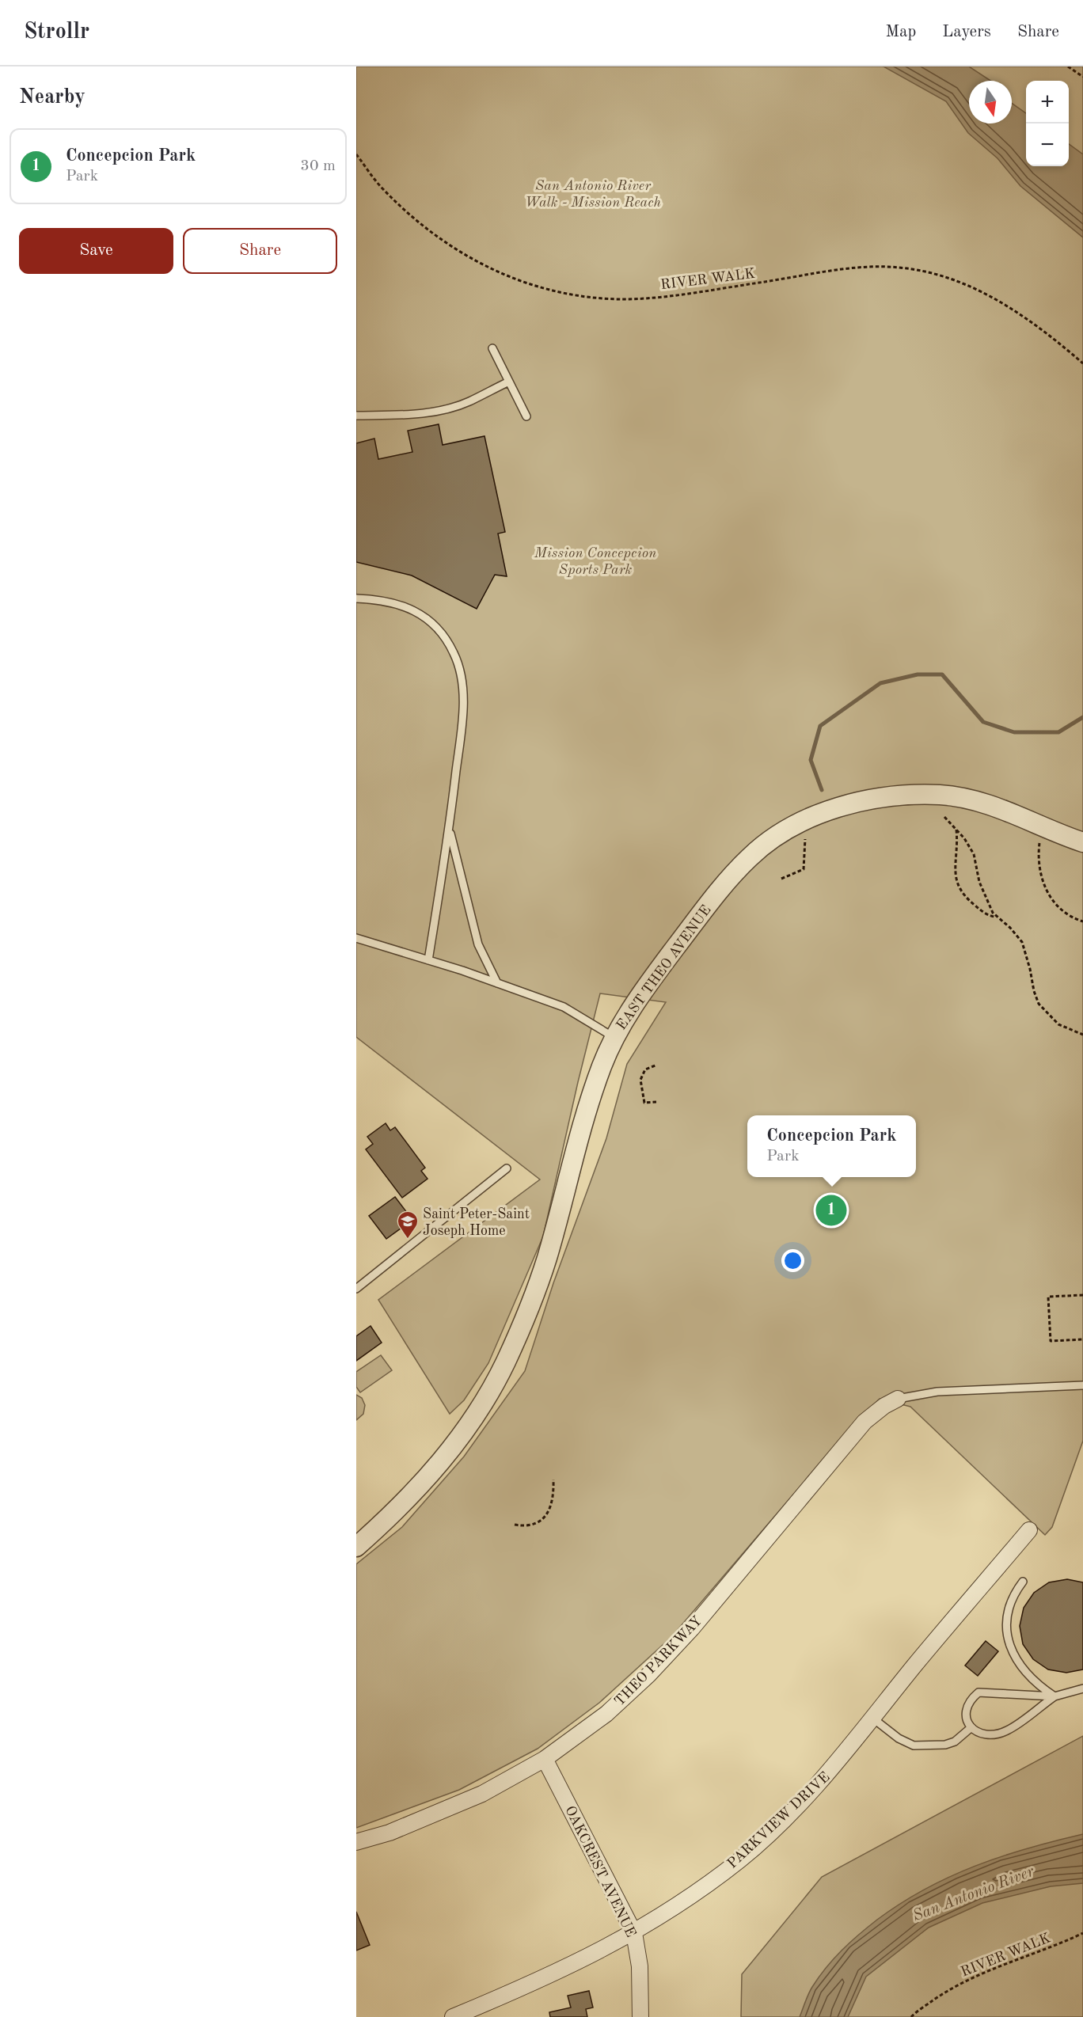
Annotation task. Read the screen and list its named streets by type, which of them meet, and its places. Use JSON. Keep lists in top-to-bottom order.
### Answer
{
  "streets": {
    "street": [
      "EAST THEO AVENUE",
      "THEO PARKWAY",
      "PARKVIEW DRIVE",
      "OAKCREST AVENUE"
    ],
    "path": ["RIVER WALK"]
  },
  "crossings": [
    ["THEO PARKWAY", "OAKCREST AVENUE"],
    ["PARKVIEW DRIVE", "OAKCREST AVENUE"]
  ],
  "water": ["San Antonio River"],
  "parks": ["San Antonio River Walk - Mission Reach", "Mission Concepcion Sports Park"],
  "places": {
    "school or university": ["Saint Peter-Saint Joseph Home"]
  },
  "north": "bottom",
  "page": {
    "header": "Strollr",
    "nav": ["Map", "Layers", "Share"],
    "heading": "Nearby",
    "map_buttons": ["+", "−"],
    "list": [
      {
        "mark": "1",
        "name": "Concepcion Park",
        "note": "Park",
        "value": "30 m"
      }
    ],
    "buttons": ["Save", "Share"],
    "popup": ["Concepcion Park", "Park"],
    "pins": "1"
  }
}
